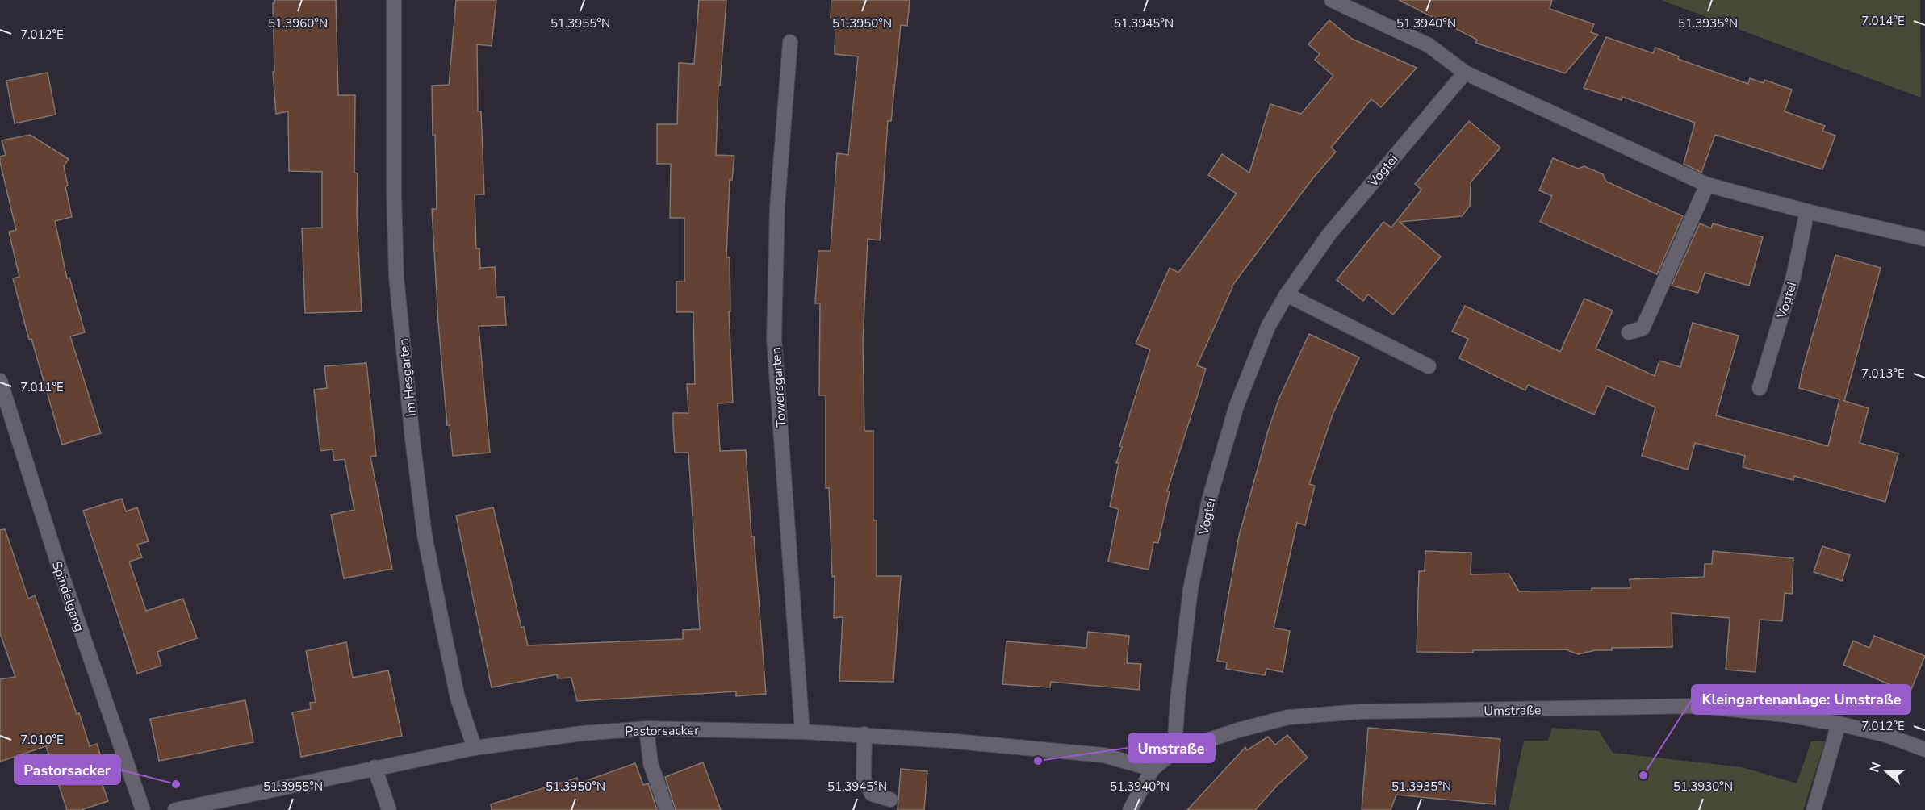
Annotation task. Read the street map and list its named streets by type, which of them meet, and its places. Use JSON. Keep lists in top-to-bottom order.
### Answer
{
  "streets": {
    "street": [
      "Vogtei",
      "Im Hesgarten",
      "Towersgarten",
      "Spindelgang",
      "Umstraße",
      "Pastorsacker"
    ]
  },
  "crossings": [
    ["Vogtei", "Umstraße"],
    ["Im Hesgarten", "Pastorsacker"],
    ["Towersgarten", "Pastorsacker"],
    ["Umstraße", "Pastorsacker"]
  ],
  "places": ["Umstraße", "Kleingartenanlage: Umstraße", "Pastorsacker"],
  "north": "left",
  "coordinates": [
    "7.014°E",
    "51.3960°N",
    "51.3955°N",
    "51.3950°N",
    "51.3945°N",
    "51.3940°N",
    "51.3935°N",
    "7.012°E",
    "7.013°E",
    "7.011°E",
    "7.010°E",
    "51.3930°N"
  ]
}
